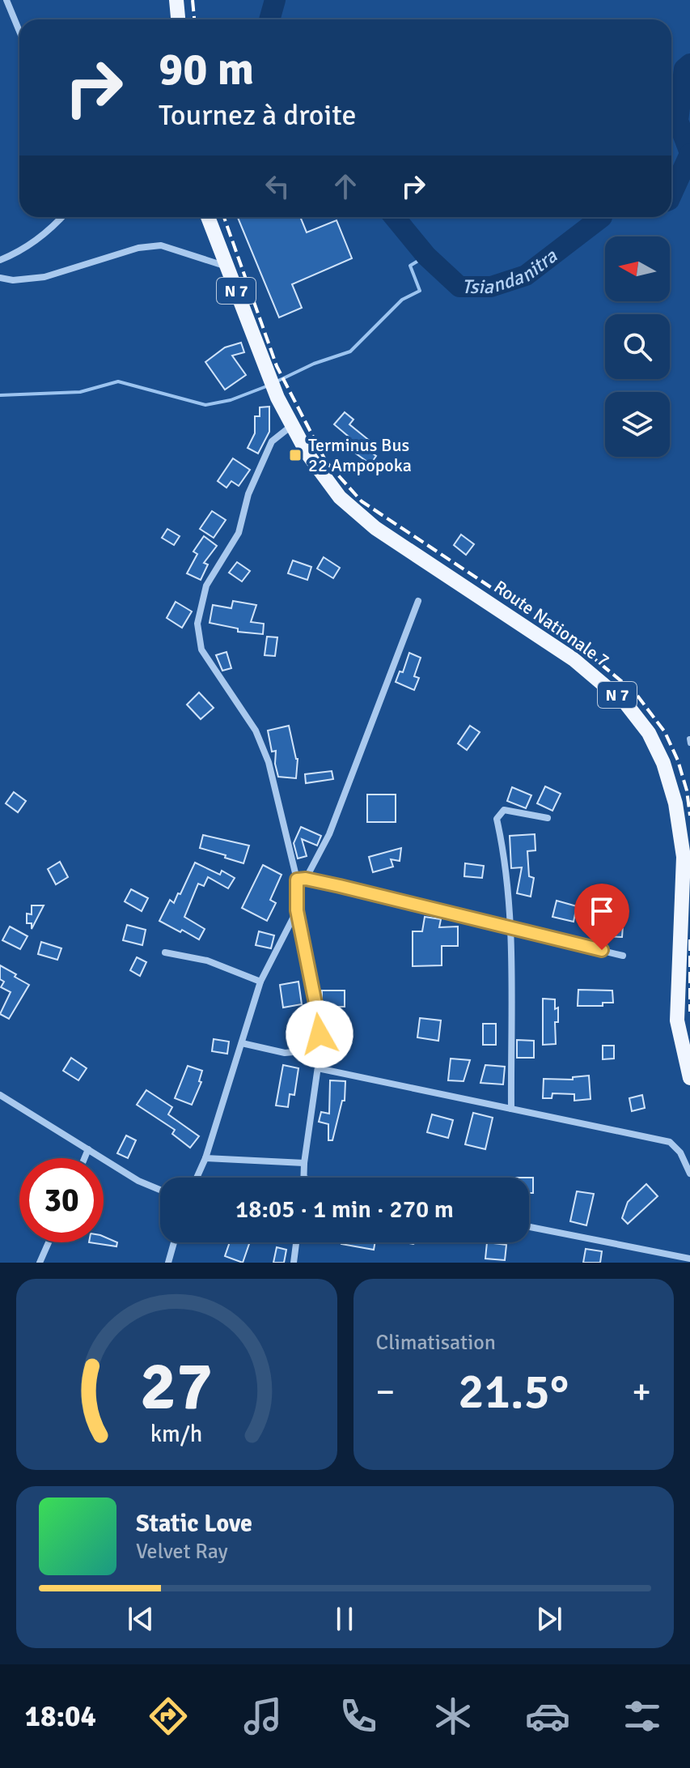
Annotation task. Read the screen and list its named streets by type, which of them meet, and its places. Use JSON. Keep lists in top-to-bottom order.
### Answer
{
  "streets": {
    "main road": ["N 7", "Route Nationale 7"]
  },
  "crossings": [
    ["N 7", "Route Nationale 7"]
  ],
  "water": ["Tsiandanitra"],
  "places": {
    "transit": ["Terminus Bus 22 Ampopoka"]
  },
  "north": "left",
  "page": {
    "turn": ["90 m", "Tournez à droite"],
    "limit": "30",
    "trip": "18:05 · 1 min · 270 m",
    "tile": "Climatisation",
    "heat": ["−", "21.5°", "+"],
    "song": ["Static Love", "Velvet Ray"],
    "tabs": "18:04",
    "gauge": ["27", "km/h"]
  }
}
